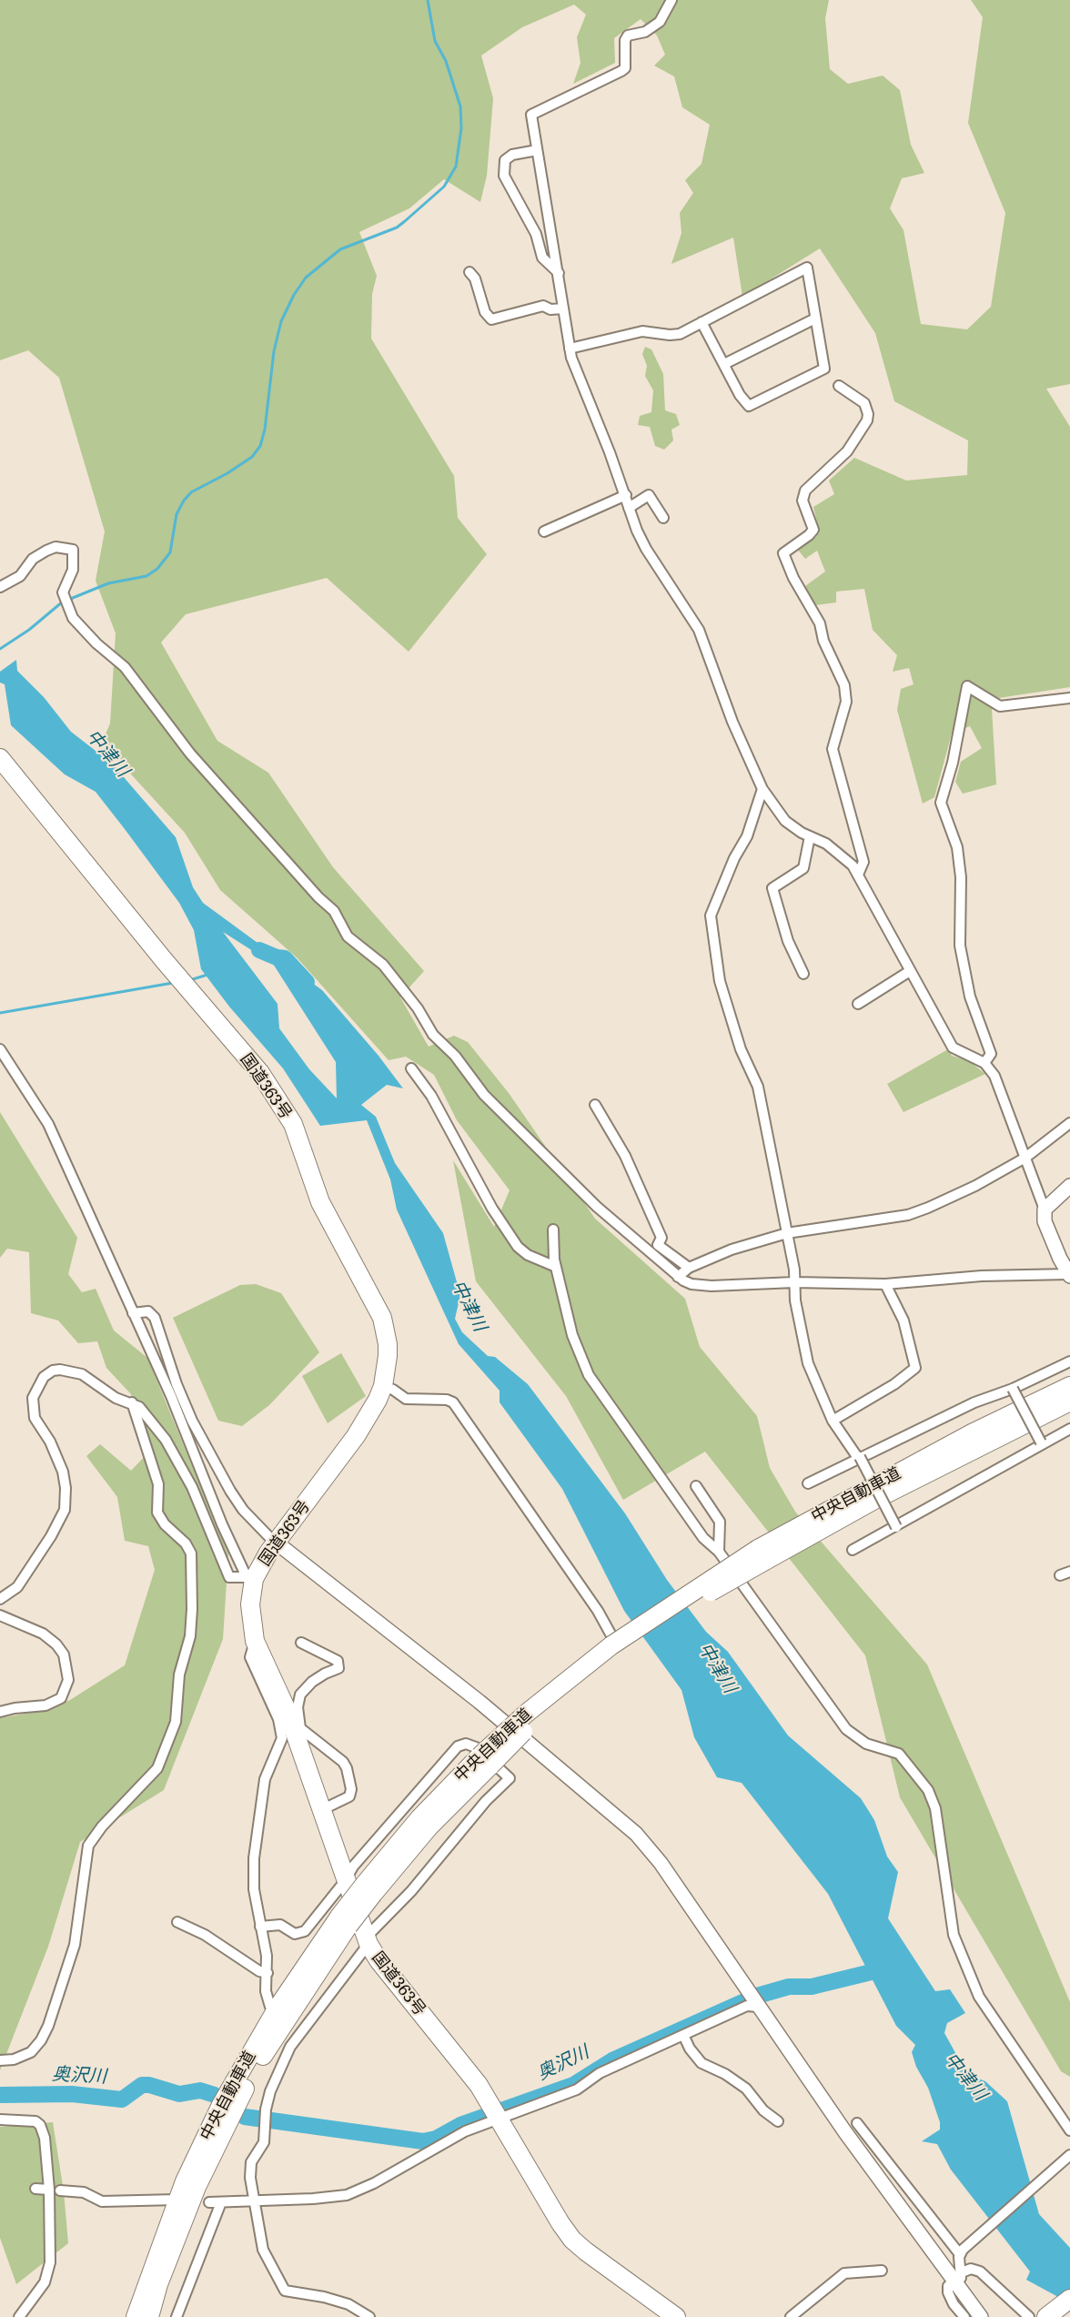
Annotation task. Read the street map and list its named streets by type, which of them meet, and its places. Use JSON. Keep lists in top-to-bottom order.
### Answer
{
  "streets": {
    "highway": ["国道363号", "中央自動車道"]
  },
  "water": ["中津川", "奥沢川"]
}
